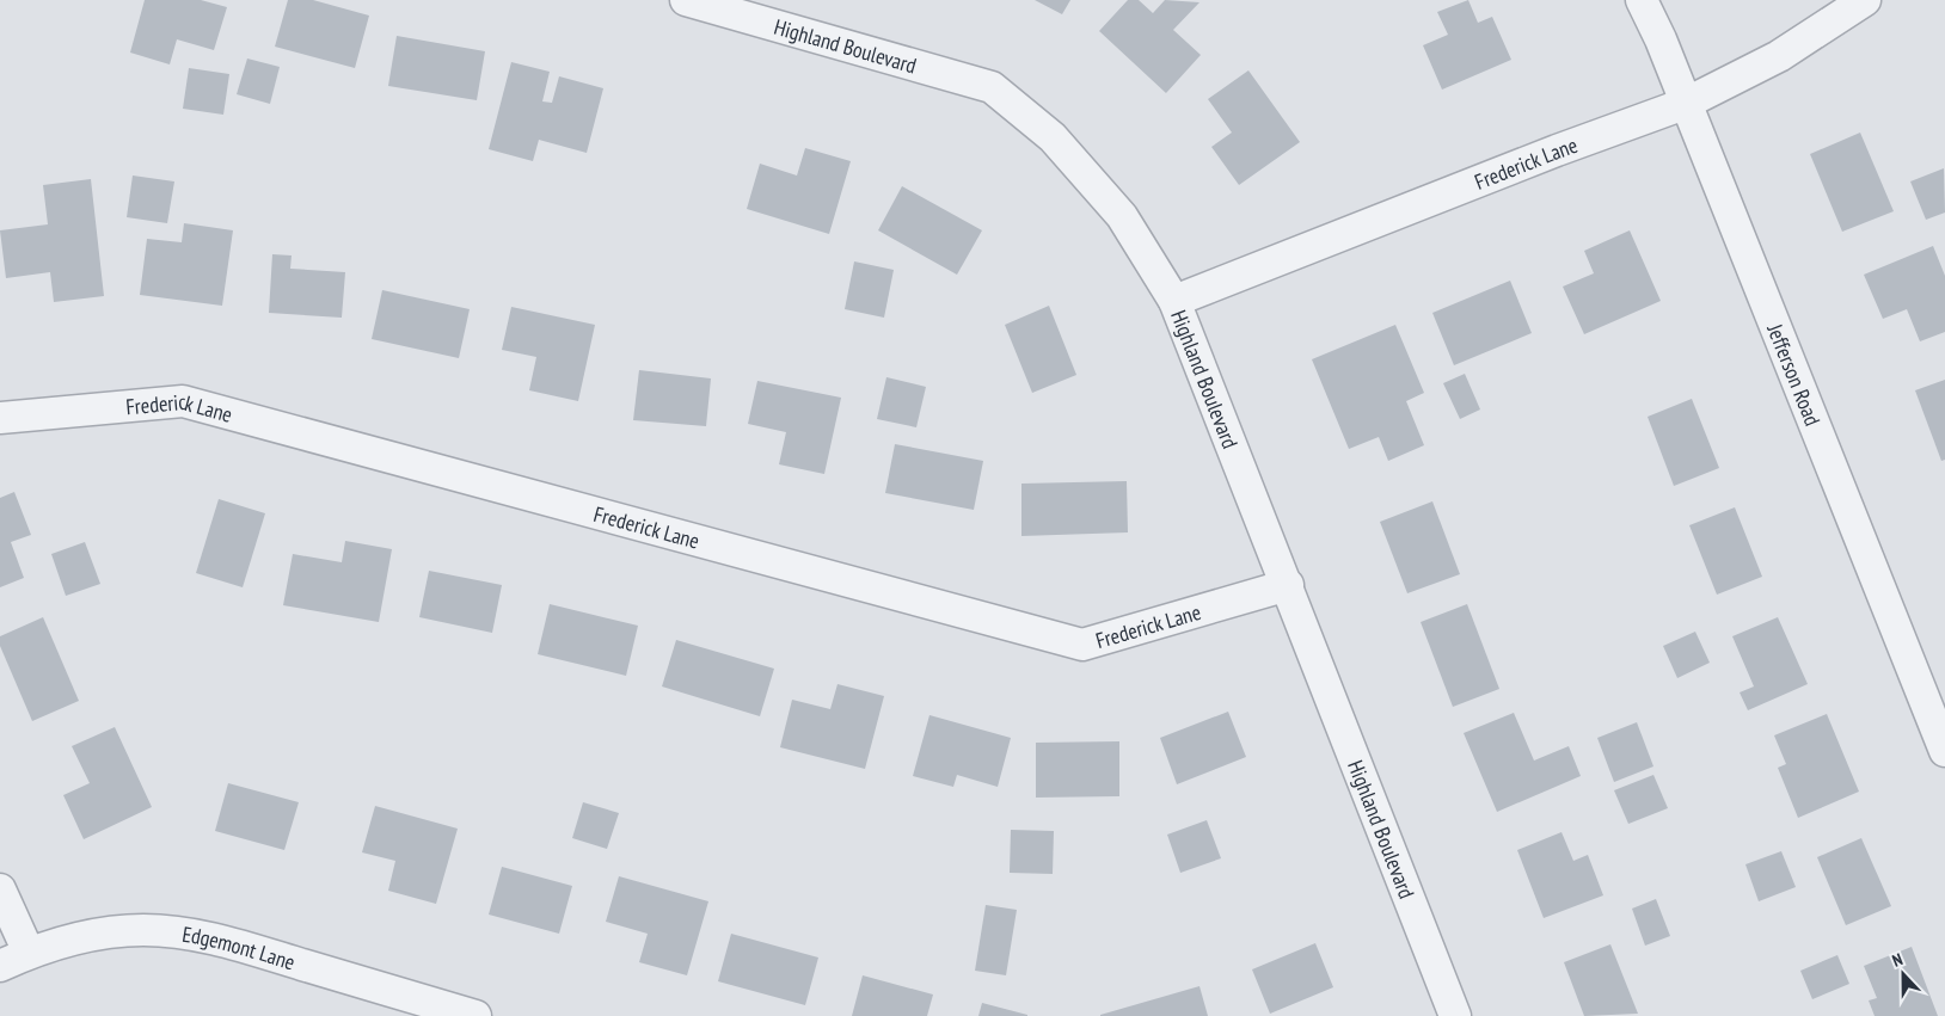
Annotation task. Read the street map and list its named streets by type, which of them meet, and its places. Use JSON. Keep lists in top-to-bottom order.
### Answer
{
  "streets": {
    "street": [
      "Highland Boulevard",
      "Frederick Lane",
      "Jefferson Road",
      "Edgemont Lane"
    ]
  },
  "crossings": [
    ["Highland Boulevard", "Frederick Lane"],
    ["Frederick Lane", "Jefferson Road"]
  ],
  "north": "top"
}
